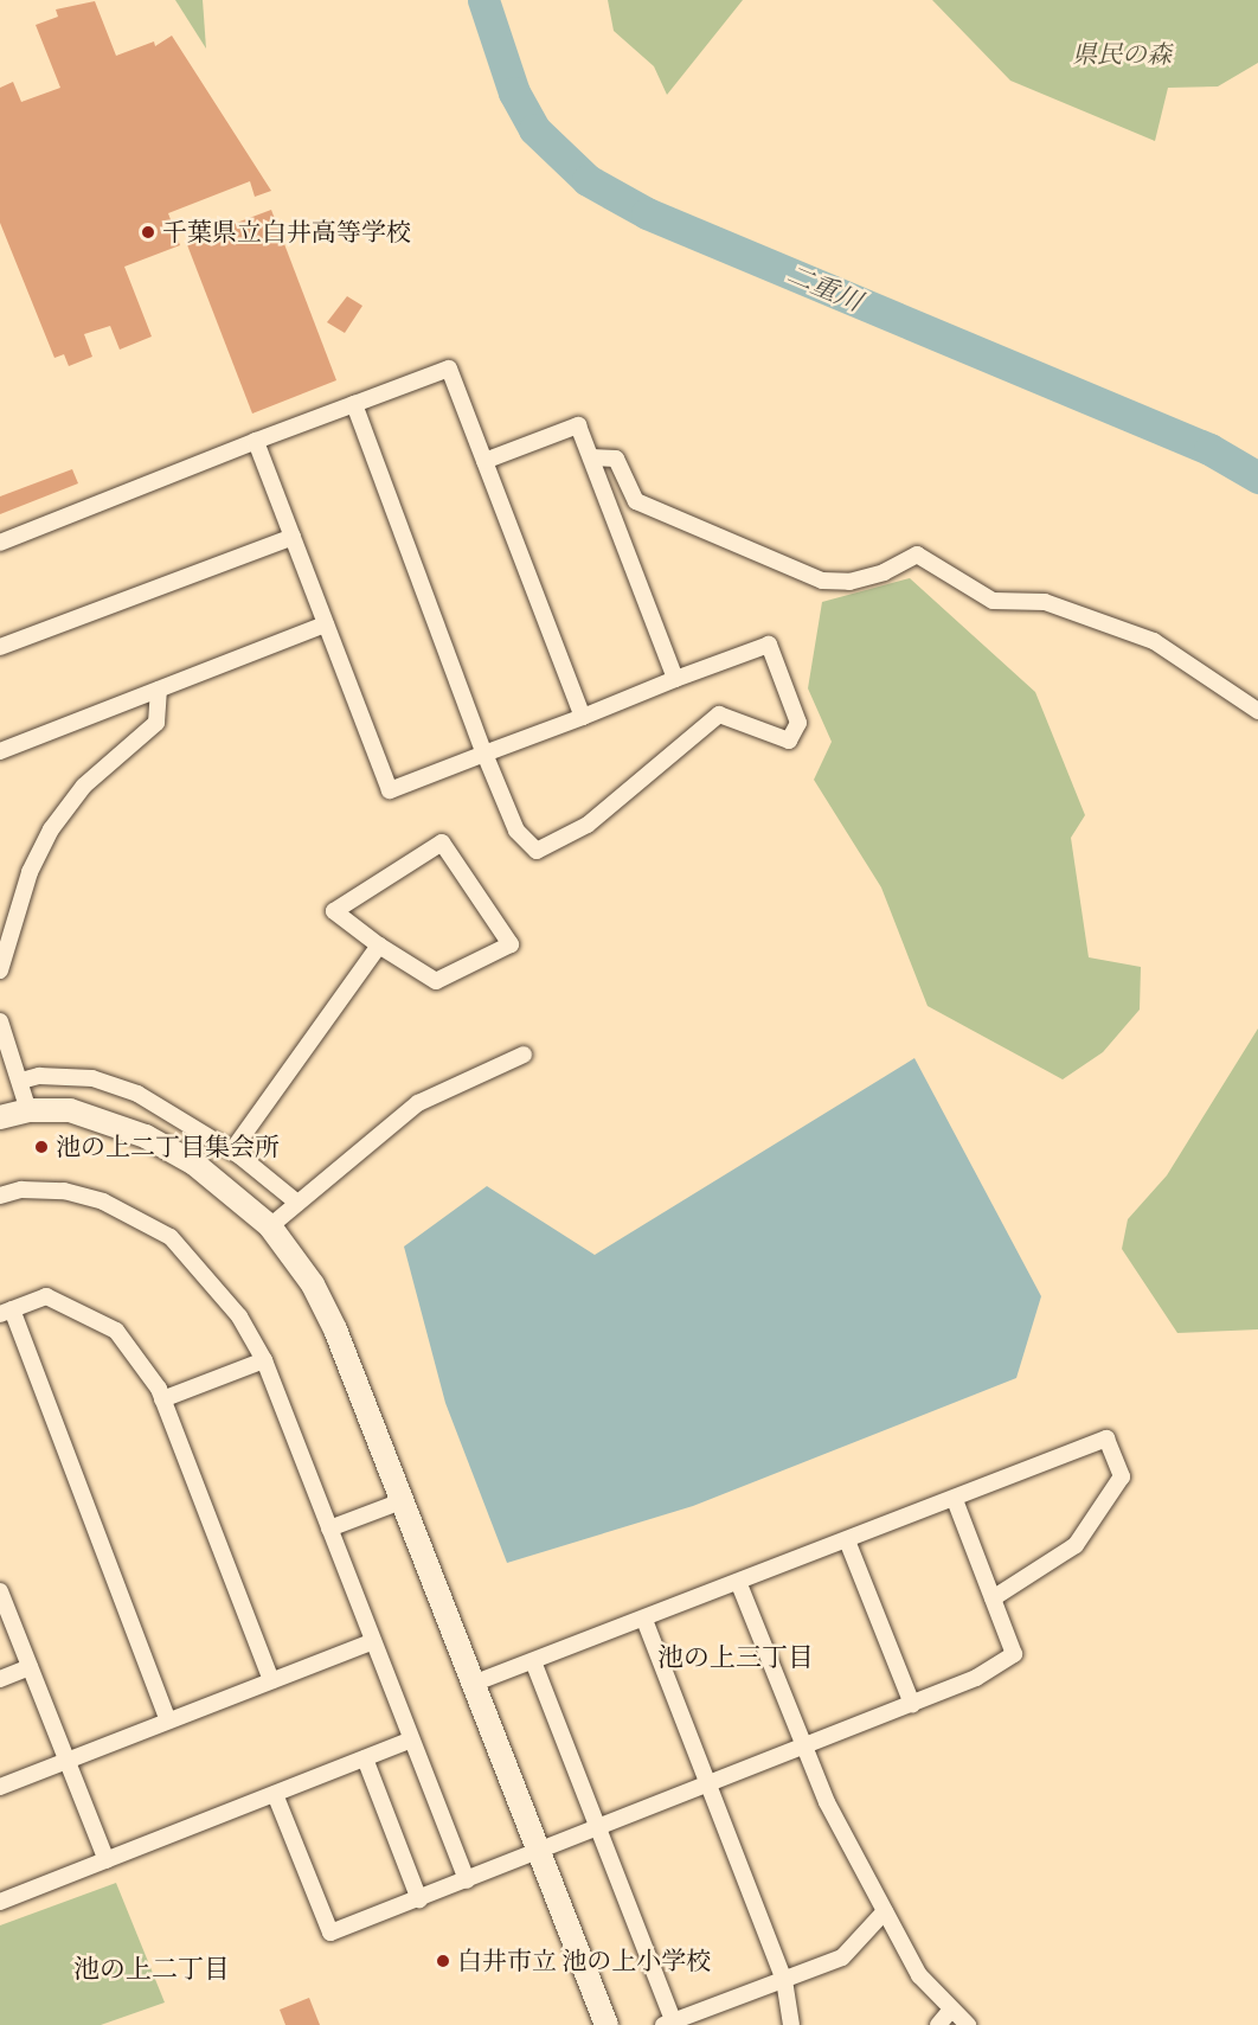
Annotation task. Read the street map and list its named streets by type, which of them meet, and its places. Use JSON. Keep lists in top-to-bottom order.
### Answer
{
  "districts": ["池の上三丁目", "池の上二丁目"],
  "water": ["二重川"],
  "parks": ["県民の森"],
  "places": ["千葉県立白井高等学校", "池の上二丁目集会所", "白井市立 池の上小学校"]
}
